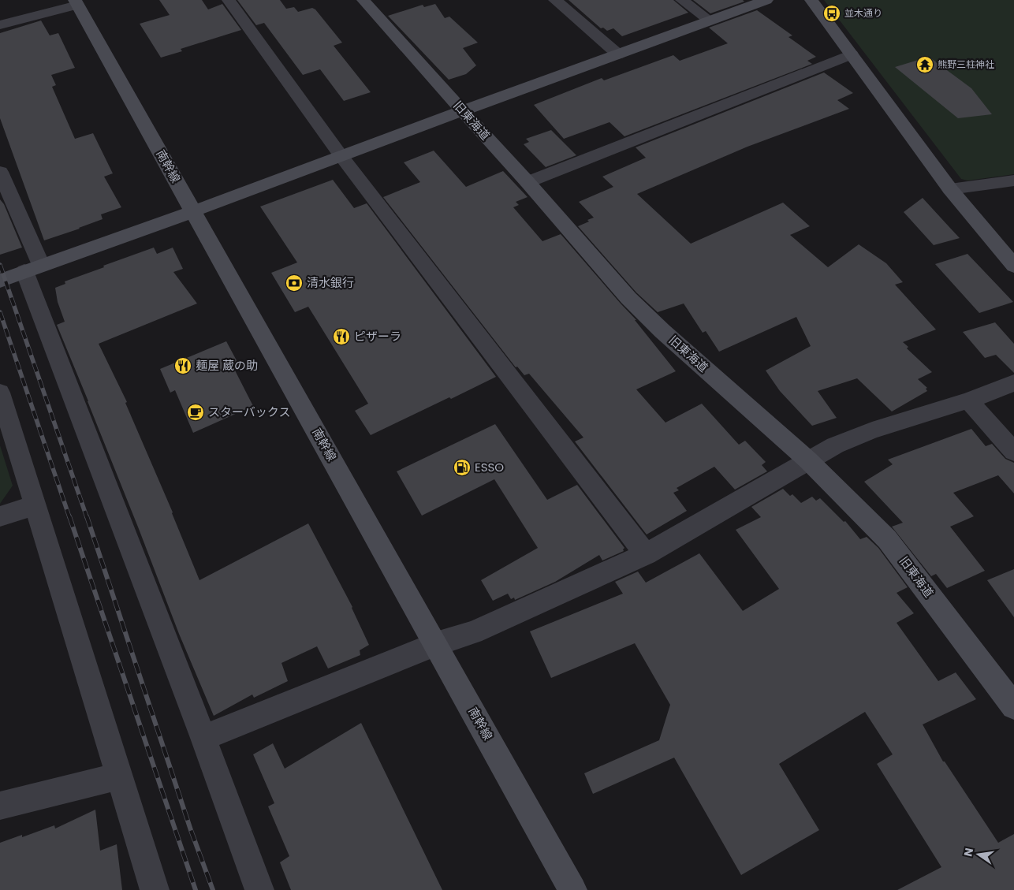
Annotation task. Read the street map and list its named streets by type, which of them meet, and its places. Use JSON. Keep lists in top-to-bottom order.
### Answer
{
  "streets": {
    "street": ["旧東海道", "南幹線"]
  },
  "places": {
    "bus stop": ["並木通り"],
    "temple": ["熊野三柱神社"],
    "bank": ["清水銀行"],
    "restaurant": ["ピザーラ", "麺屋 蔵の助"],
    "cafe": ["スターバックス"],
    "fuel station": ["ESSO"]
  },
  "north": "left"
}
